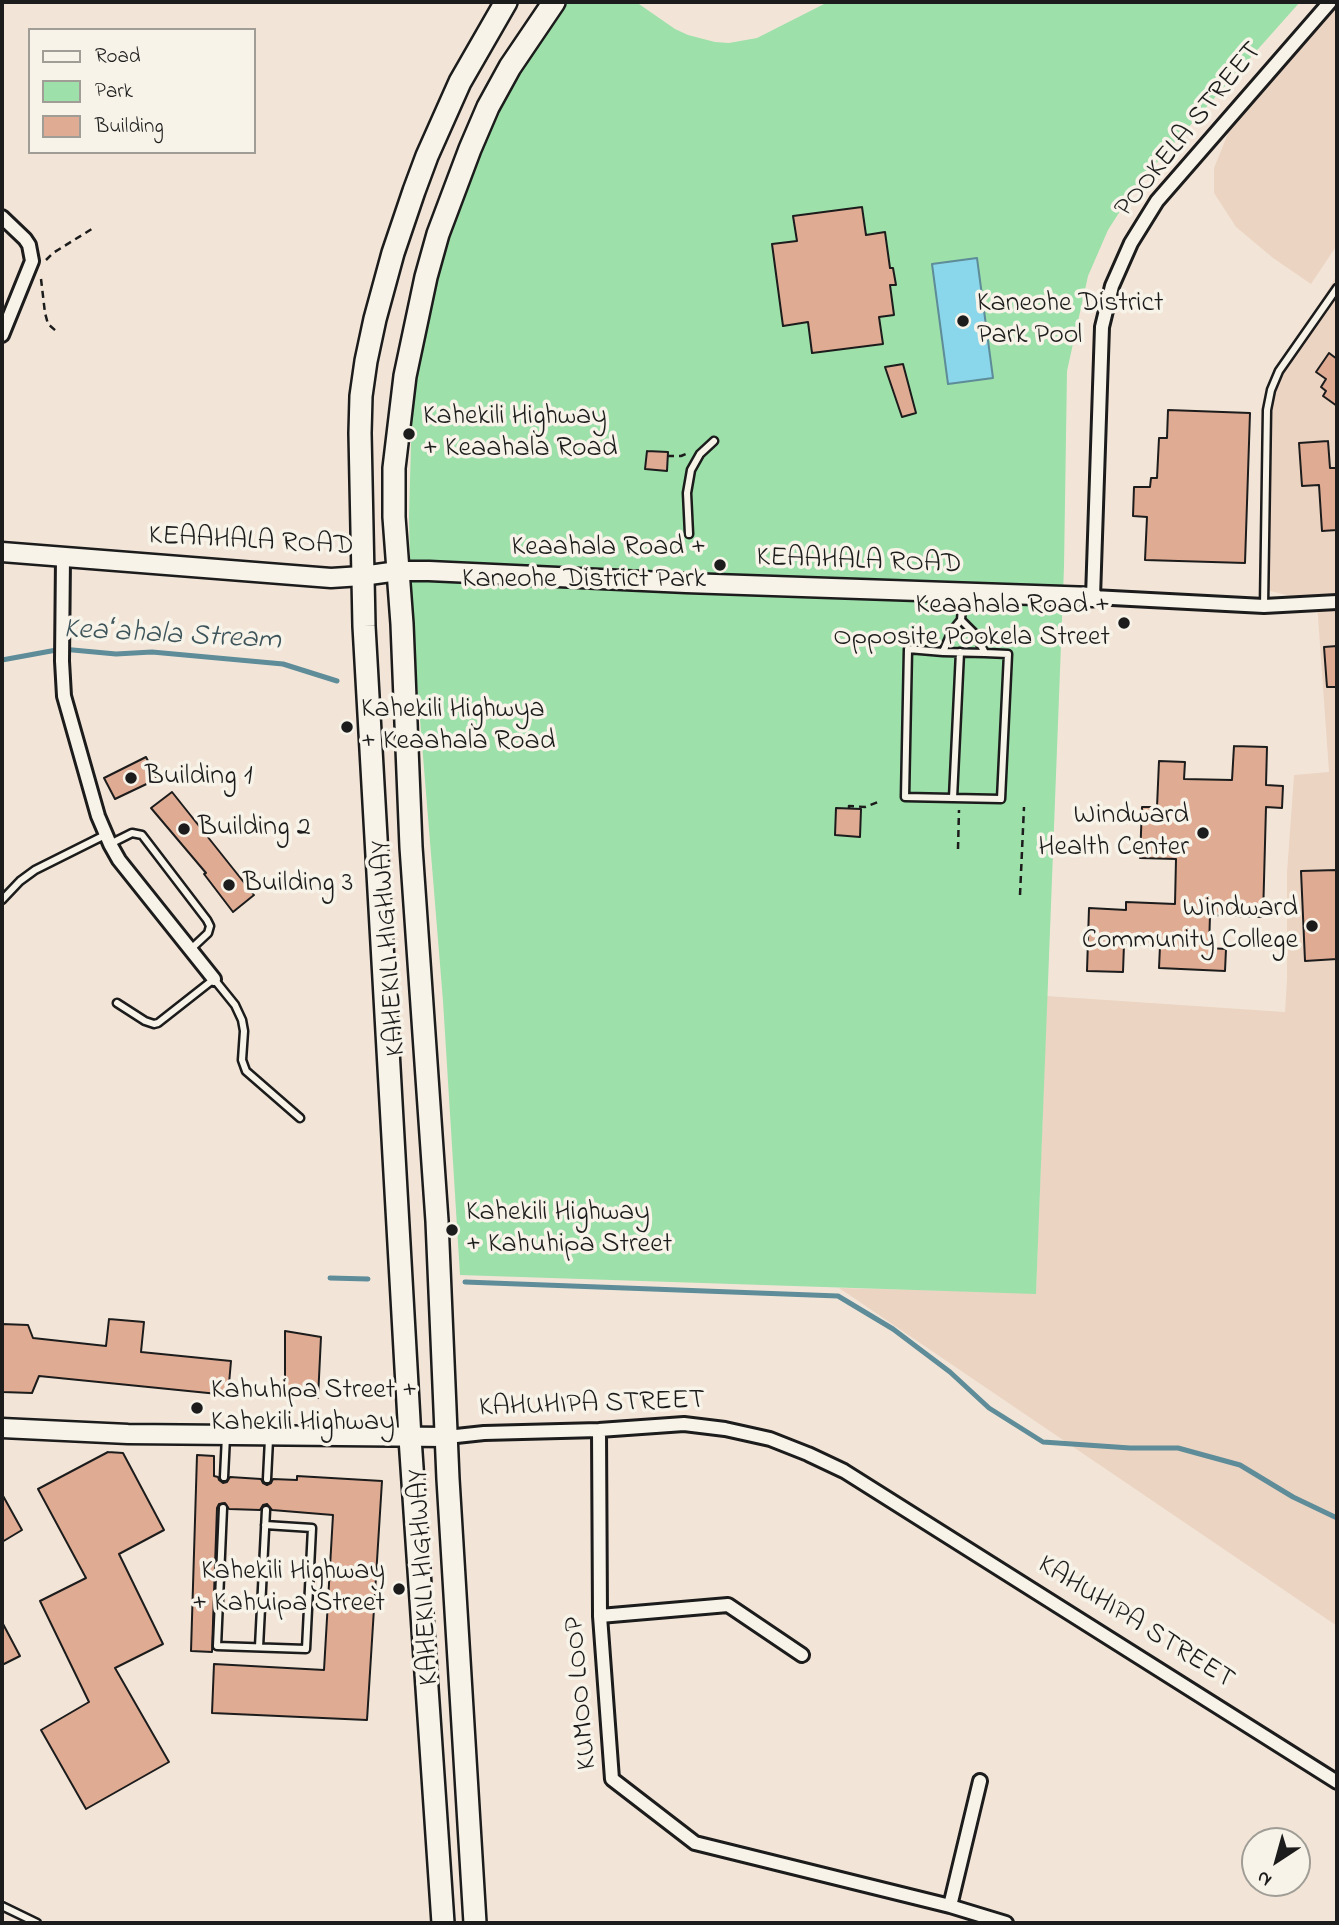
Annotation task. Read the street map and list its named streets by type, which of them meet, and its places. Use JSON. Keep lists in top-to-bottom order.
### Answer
{
  "streets": {
    "main road": ["KAHEKILI HIGHWAY"],
    "street": [
      "POOKELA STREET",
      "KEAAHALA ROAD",
      "KAHUHIPA STREET",
      "KUMOO LOOP"
    ]
  },
  "crossings": [
    ["POOKELA STREET", "KEAAHALA ROAD"],
    ["KEAAHALA ROAD", "KAHEKILI HIGHWAY"],
    ["KAHEKILI HIGHWAY", "KAHUHIPA STREET"],
    ["KAHUHIPA STREET", "KUMOO LOOP"]
  ],
  "water": ["Keaʻahala Stream"],
  "places": [
    "Kaneohe District Park Pool",
    "Kahekili Highway + Keaahala Road",
    "Keaahala Road + Kaneohe District Park",
    "Keaahala Road + Opposite Pookela Street",
    "Kahekili Highwya + Keaahala Road",
    "Building 1",
    "Building 2",
    "Windward Health Center",
    "Building 3",
    "Windward Community College",
    "Kahekili Highway + Kahuhipa Street",
    "Kahuhipa Street + Kahekili Highway",
    "Kahekili Highway + Kahuipa Street"
  ],
  "legend": ["Road", "Park", "Building"],
  "north": "bottom left"
}
